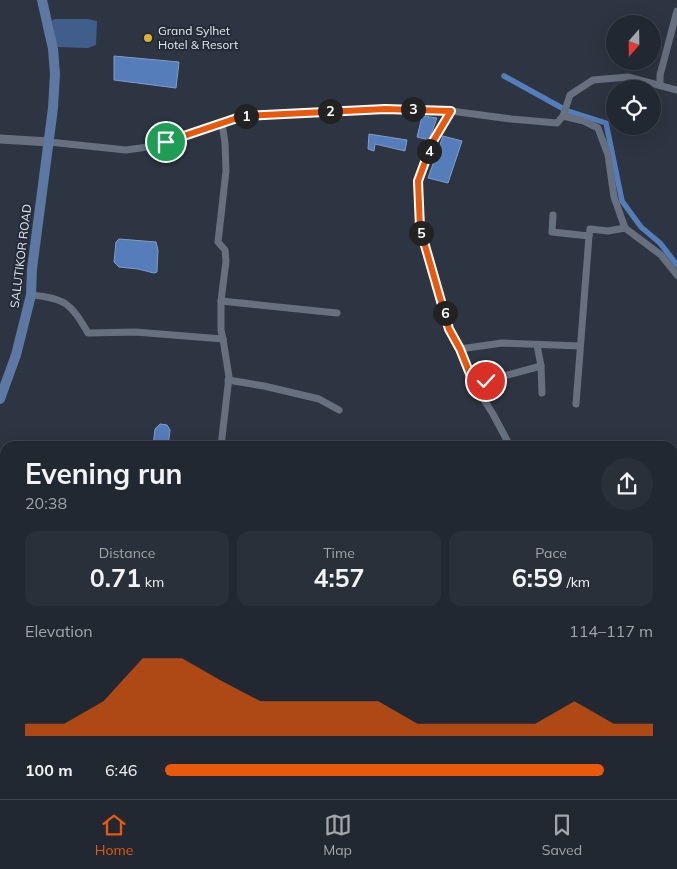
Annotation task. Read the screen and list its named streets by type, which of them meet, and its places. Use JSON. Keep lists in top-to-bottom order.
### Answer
{
  "streets": {
    "main road": ["SALUTIKOR ROAD"]
  },
  "places": ["Grand Sylhet Hotel & Resort"],
  "north": "bottom",
  "page": {
    "pins": [
      "3",
      "2",
      "1",
      "4",
      "5",
      "6"
    ],
    "heading": ["Evening run", "20:38"],
    "stats": [
      ["Distance", "0.71 km"],
      ["Time", "4:57"],
      ["Pace", "6:59 /km"]
    ],
    "chart": ["Elevation", "114–117 m"],
    "list": [
      {
        "name": "100 m",
        "note": "6:46"
      }
    ],
    "tabs": ["Home", "Map", "Saved"]
  }
}
